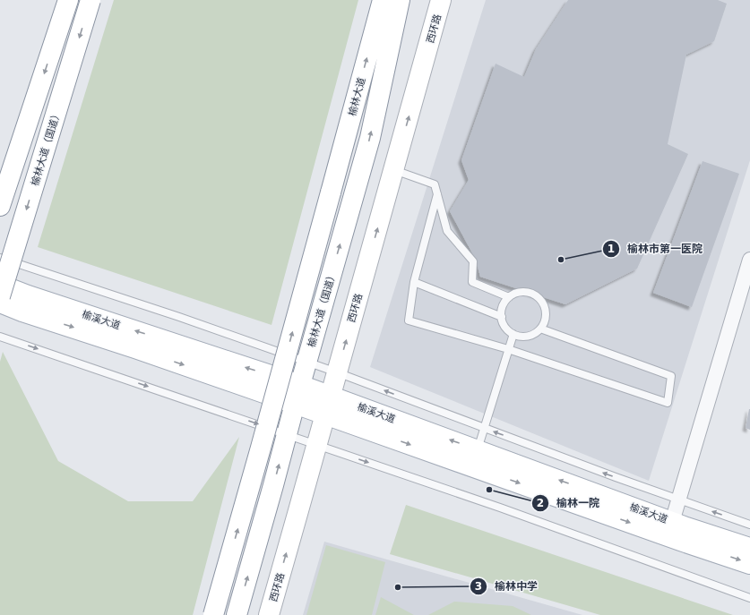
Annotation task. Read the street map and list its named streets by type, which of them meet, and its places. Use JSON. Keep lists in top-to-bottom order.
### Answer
{
  "streets": {
    "main road": [
      "西环路",
      "榆林大道",
      "榆林大道（国道）",
      "榆溪大道"
    ]
  },
  "crossings": [
    ["西环路", "榆溪大道"],
    ["榆林大道（国道）", "榆溪大道"]
  ],
  "one_way": ["西环路", "榆林大道"],
  "places": ["榆林市第一医院", "榆林一院", "榆林中学"]
}
